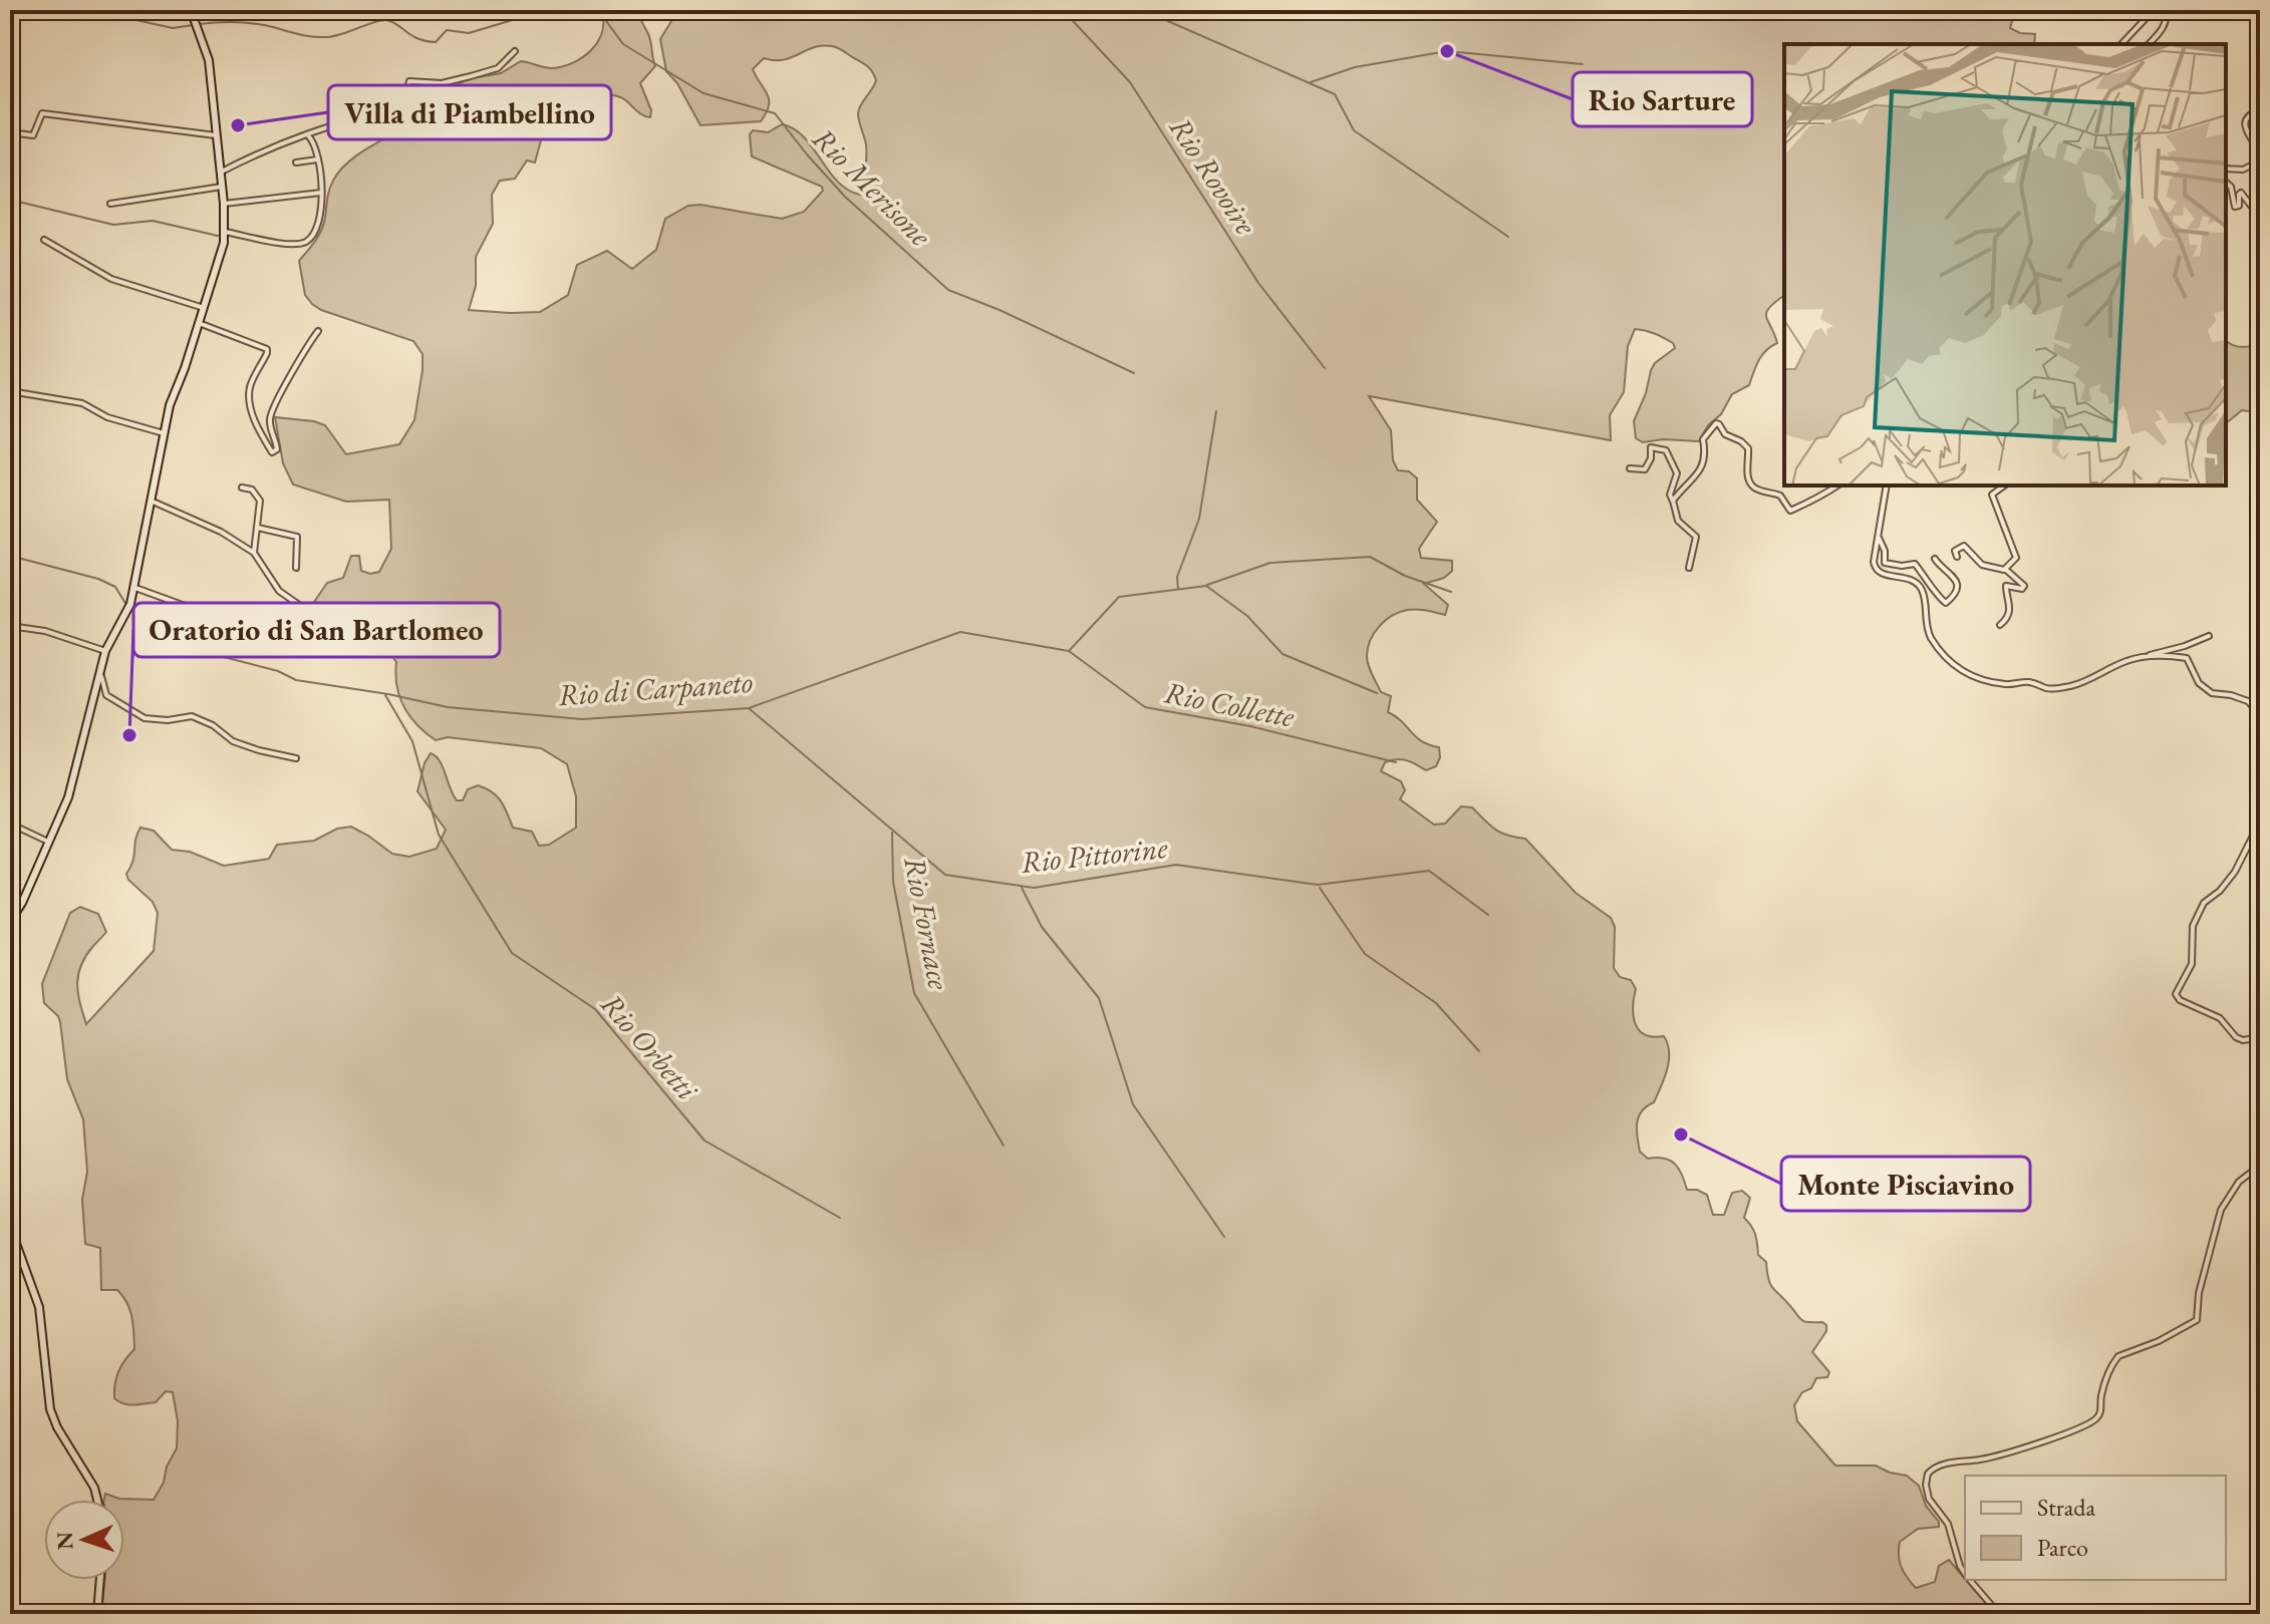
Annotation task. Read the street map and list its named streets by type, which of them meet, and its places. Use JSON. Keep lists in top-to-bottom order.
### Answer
{
  "water": [
    "Rio Rovoire",
    "Rio Merisone",
    "Rio di Carpaneto",
    "Rio Collette",
    "Rio Pittorine",
    "Rio Fornace",
    "Rio Orbetti"
  ],
  "places": [
    "Rio Sarture",
    "Villa di Piambellino",
    "Oratorio di San Bartlomeo",
    "Monte Pisciavino"
  ],
  "legend": ["Strada", "Parco"],
  "north": "left"
}
